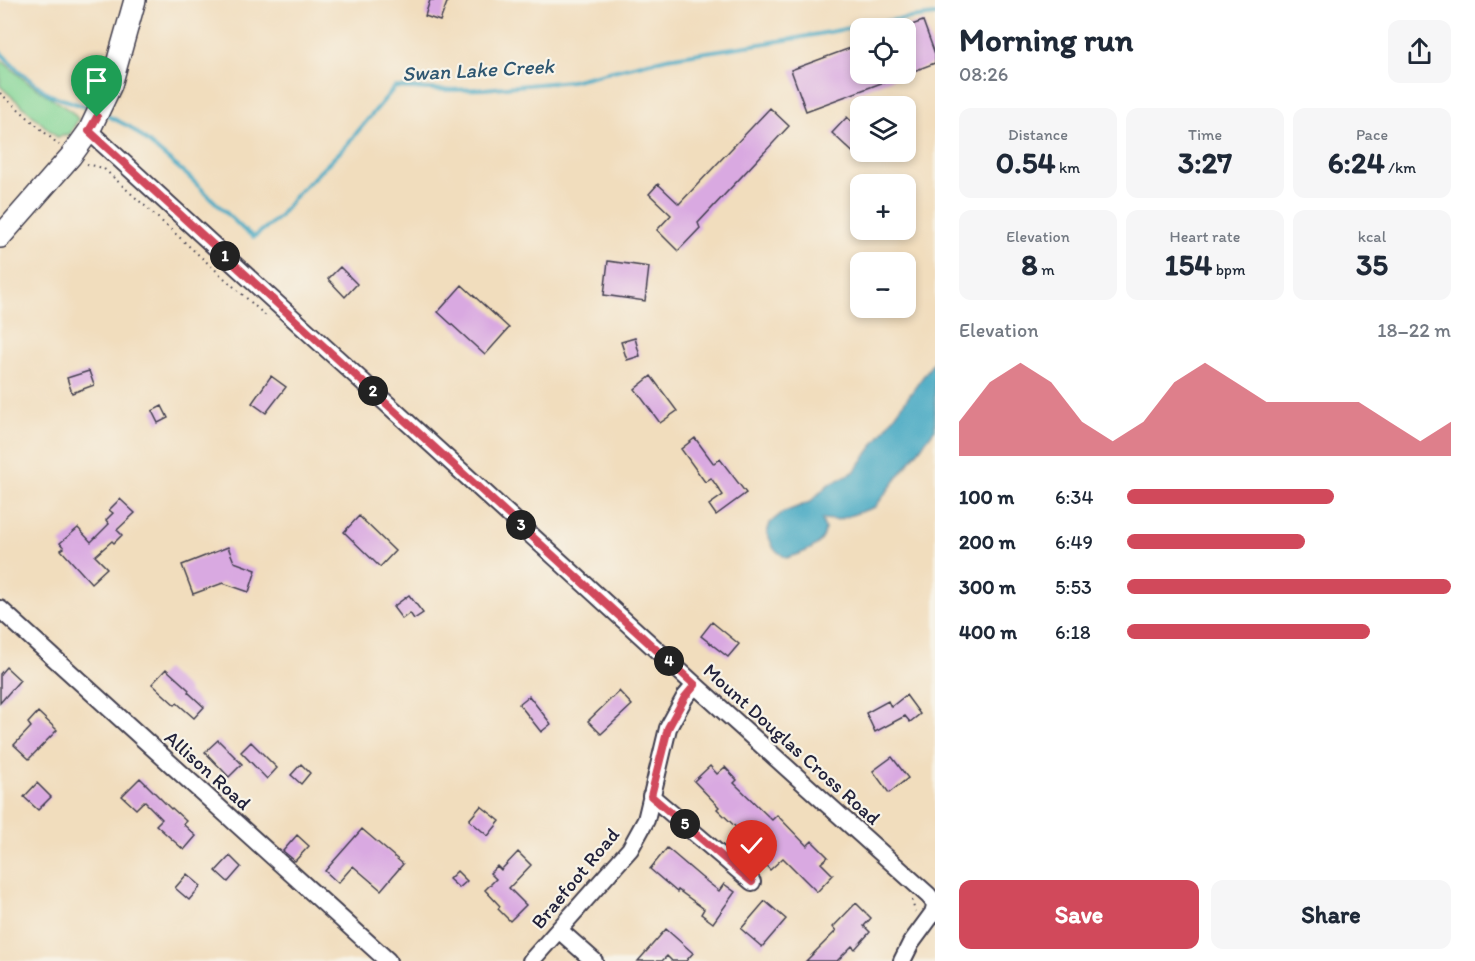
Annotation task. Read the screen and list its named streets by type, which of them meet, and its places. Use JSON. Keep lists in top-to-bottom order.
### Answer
{
  "streets": {
    "street": ["Mount Douglas Cross Road", "Allison Road", "Braefoot Road"]
  },
  "crossings": [
    ["Mount Douglas Cross Road", "Braefoot Road"]
  ],
  "water": ["Swan Lake Creek"],
  "page": {
    "heading": ["Morning run", "08:26"],
    "map_buttons": ["+", "−"],
    "stats": [
      ["Distance", "0.54 km"],
      ["Time", "3:27"],
      ["Pace", "6:24 /km"],
      ["Elevation", "8 m"],
      ["Heart rate", "154 bpm"],
      ["kcal", "35"]
    ],
    "pins": [
      "1",
      "2",
      "3",
      "4",
      "5"
    ],
    "chart": ["Elevation", "18–22 m"],
    "list": [
      {
        "name": "100 m",
        "note": "6:34"
      },
      {
        "name": "200 m",
        "note": "6:49"
      },
      {
        "name": "300 m",
        "note": "5:53"
      },
      {
        "name": "400 m",
        "note": "6:18"
      }
    ],
    "buttons": ["Save", "Share"]
  }
}
